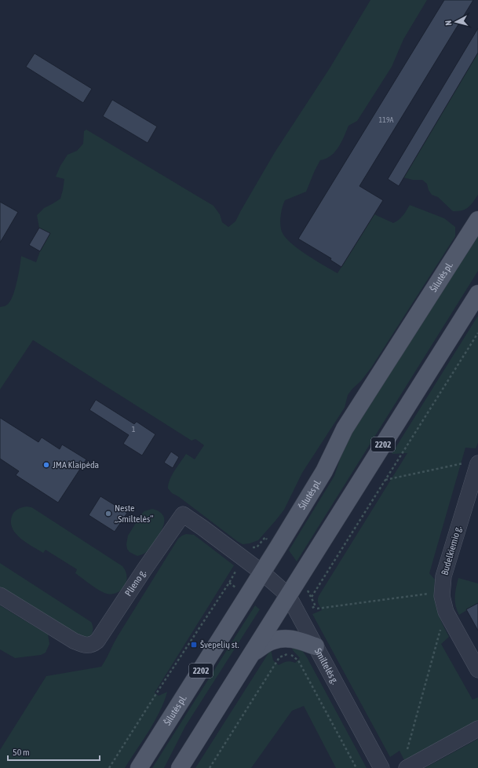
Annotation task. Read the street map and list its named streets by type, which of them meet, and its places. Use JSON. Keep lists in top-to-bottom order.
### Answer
{
  "streets": {
    "main road": ["Šilutės pl.", "2202"],
    "street": ["Budelkiemio g.", "Plieno g.", "Smiltelės g."]
  },
  "crossings": [
    ["Šilutės pl.", "Plieno g."],
    ["Šilutės pl.", "Smiltelės g."],
    ["2202", "Smiltelės g."],
    ["Plieno g.", "Smiltelės g."]
  ],
  "places": {
    "other": ["JMA Klaipėda", "Neste „Smiltelės“"],
    "transit": ["Švepelių st."]
  },
  "house_numbers": ["119A", "1"],
  "scale_bar": "50 m",
  "north": "left"
}
